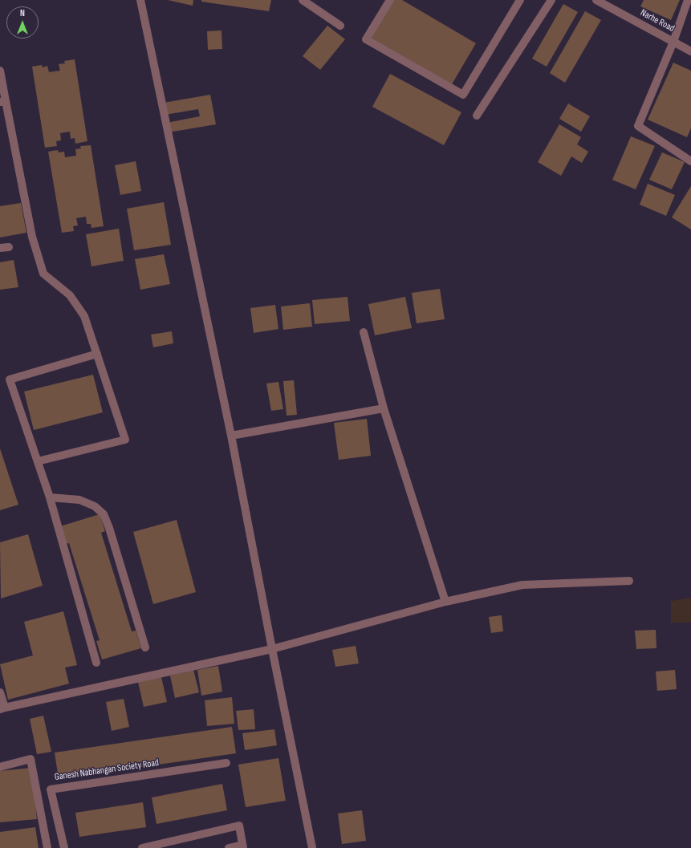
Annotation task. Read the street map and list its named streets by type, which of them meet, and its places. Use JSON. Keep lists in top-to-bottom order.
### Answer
{
  "streets": {
    "street": ["Narhe Road", "Ganesh Nabhangan Society Road"]
  },
  "north": "top"
}
